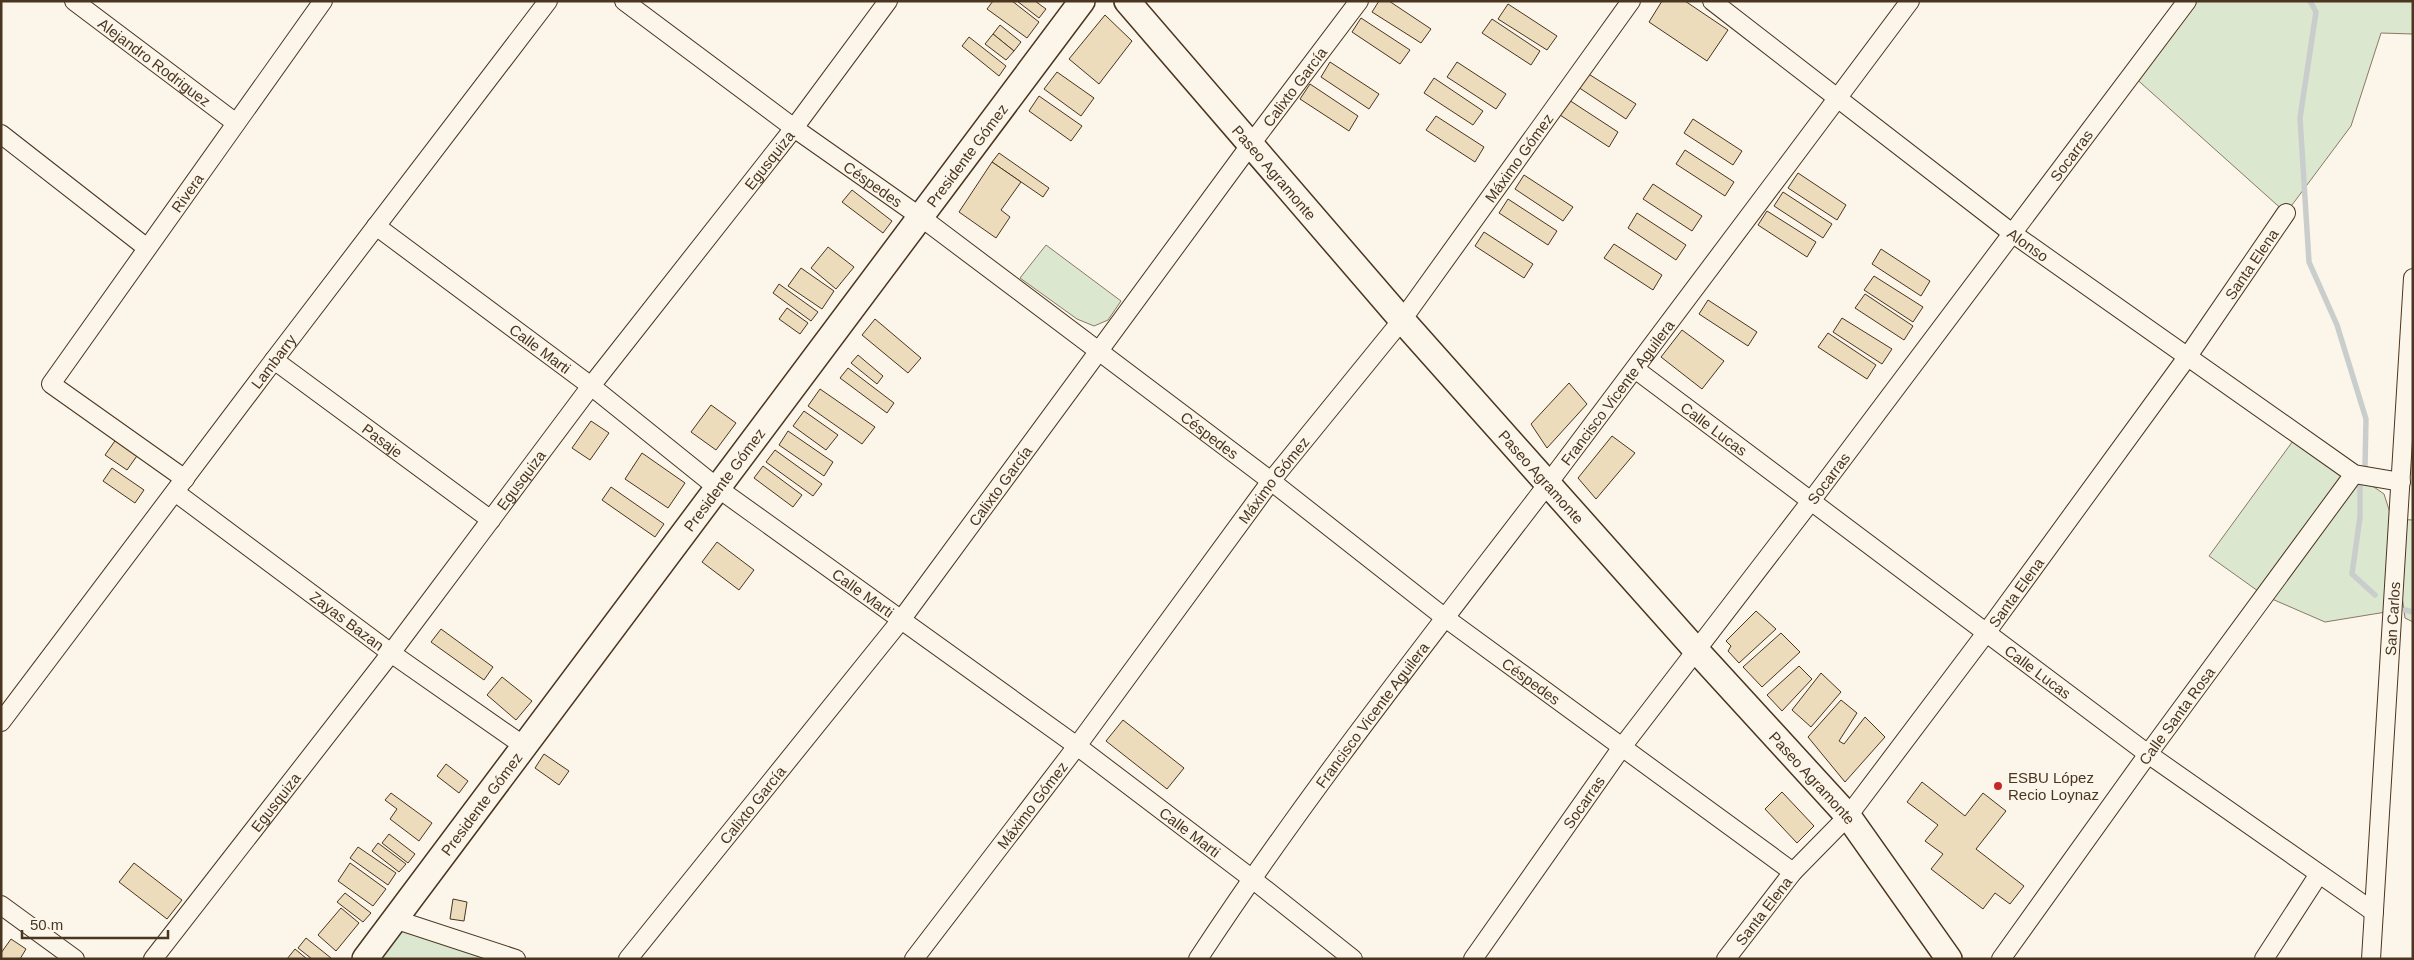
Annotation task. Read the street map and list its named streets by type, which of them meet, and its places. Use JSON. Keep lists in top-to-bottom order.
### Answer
{
  "streets": {
    "street": [
      "Alejandro Rodriguez",
      "Calixto García",
      "Socarras",
      "Presidente Gómez",
      "Máximo Gómez",
      "Egusquiza",
      "Paseo Agramonte",
      "Céspedes",
      "Rivera",
      "Alonso",
      "Santa Elena",
      "Calle Marti",
      "Lambarry",
      "Francisco Vicente Aguilera",
      "Calle Lucas",
      "Pasaje",
      "San Carlos",
      "Zayas Bazan",
      "Calle Santa Rosa"
    ]
  },
  "crossings": [
    ["Alejandro Rodriguez", "Rivera"],
    ["Calixto García", "Paseo Agramonte"],
    ["Calixto García", "Céspedes"],
    ["Calixto García", "Calle Marti"],
    ["Socarras", "Paseo Agramonte"],
    ["Socarras", "Céspedes"],
    ["Socarras", "Alonso"],
    ["Socarras", "Calle Lucas"],
    ["Presidente Gómez", "Céspedes"],
    ["Presidente Gómez", "Calle Marti"],
    ["Presidente Gómez", "Zayas Bazan"],
    ["Máximo Gómez", "Paseo Agramonte"],
    ["Máximo Gómez", "Céspedes"],
    ["Máximo Gómez", "Calle Marti"],
    ["Egusquiza", "Céspedes"],
    ["Egusquiza", "Calle Marti"],
    ["Egusquiza", "Pasaje"],
    ["Egusquiza", "Zayas Bazan"],
    ["Paseo Agramonte", "Santa Elena"],
    ["Paseo Agramonte", "Francisco Vicente Aguilera"],
    ["Céspedes", "Santa Elena"],
    ["Céspedes", "Francisco Vicente Aguilera"],
    ["Rivera", "Zayas Bazan"],
    ["Alonso", "Santa Elena"],
    ["Alonso", "Francisco Vicente Aguilera"],
    ["Alonso", "Calle Santa Rosa"],
    ["Santa Elena", "Calle Lucas"],
    ["Calle Marti", "Lambarry"],
    ["Calle Marti", "Francisco Vicente Aguilera"],
    ["Lambarry", "Pasaje"],
    ["Lambarry", "Zayas Bazan"],
    ["Francisco Vicente Aguilera", "Calle Lucas"],
    ["Calle Lucas", "San Carlos"],
    ["Calle Lucas", "Calle Santa Rosa"]
  ],
  "places": ["ESBU López Recio Loynaz"],
  "scale_bar": "50 m"
}
